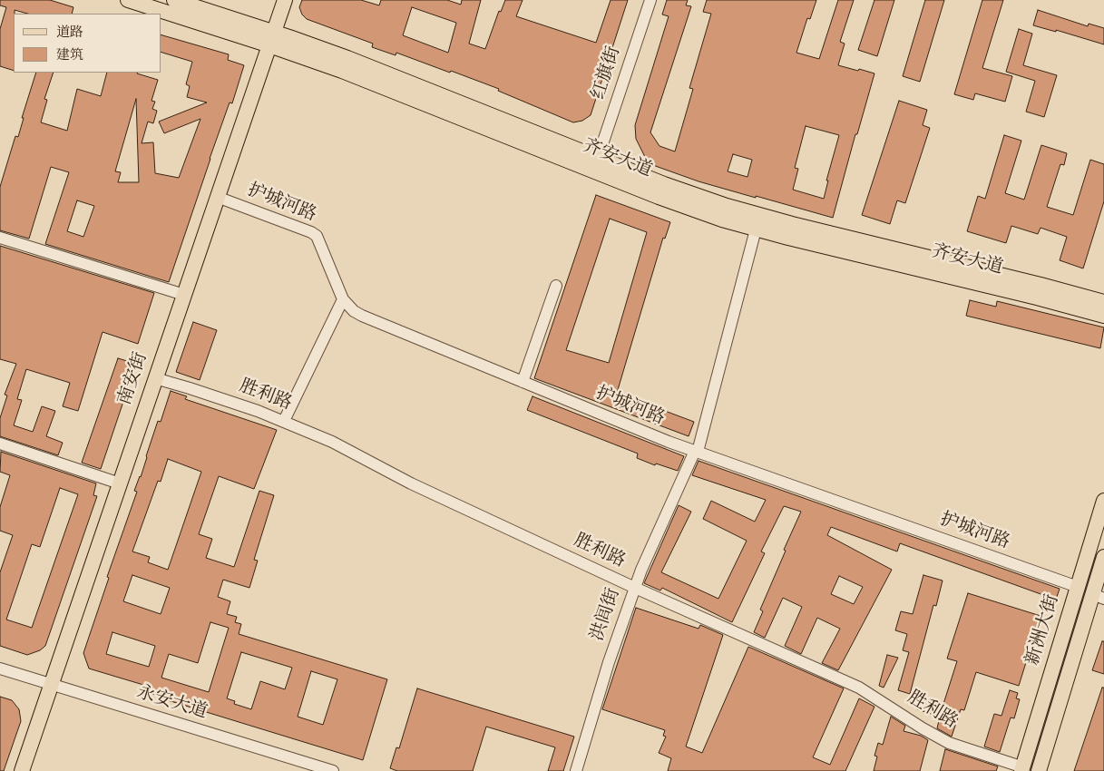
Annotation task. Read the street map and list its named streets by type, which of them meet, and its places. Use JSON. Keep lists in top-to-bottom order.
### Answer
{
  "streets": {
    "main road": ["齐安大道", "南安街", "新洲大街"],
    "street": [
      "红旗街",
      "护城河路",
      "胜利路",
      "洪闾街",
      "永安大道"
    ]
  },
  "crossings": [
    ["红旗街", "齐安大道"],
    ["齐安大道", "南安街"],
    ["齐安大道", "洪闾街"],
    ["护城河路", "南安街"],
    ["护城河路", "洪闾街"],
    ["护城河路", "新洲大街"],
    ["南安街", "胜利路"],
    ["南安街", "永安大道"],
    ["胜利路", "洪闾街"],
    ["胜利路", "新洲大街"]
  ],
  "legend": ["道路", "建筑"]
}
